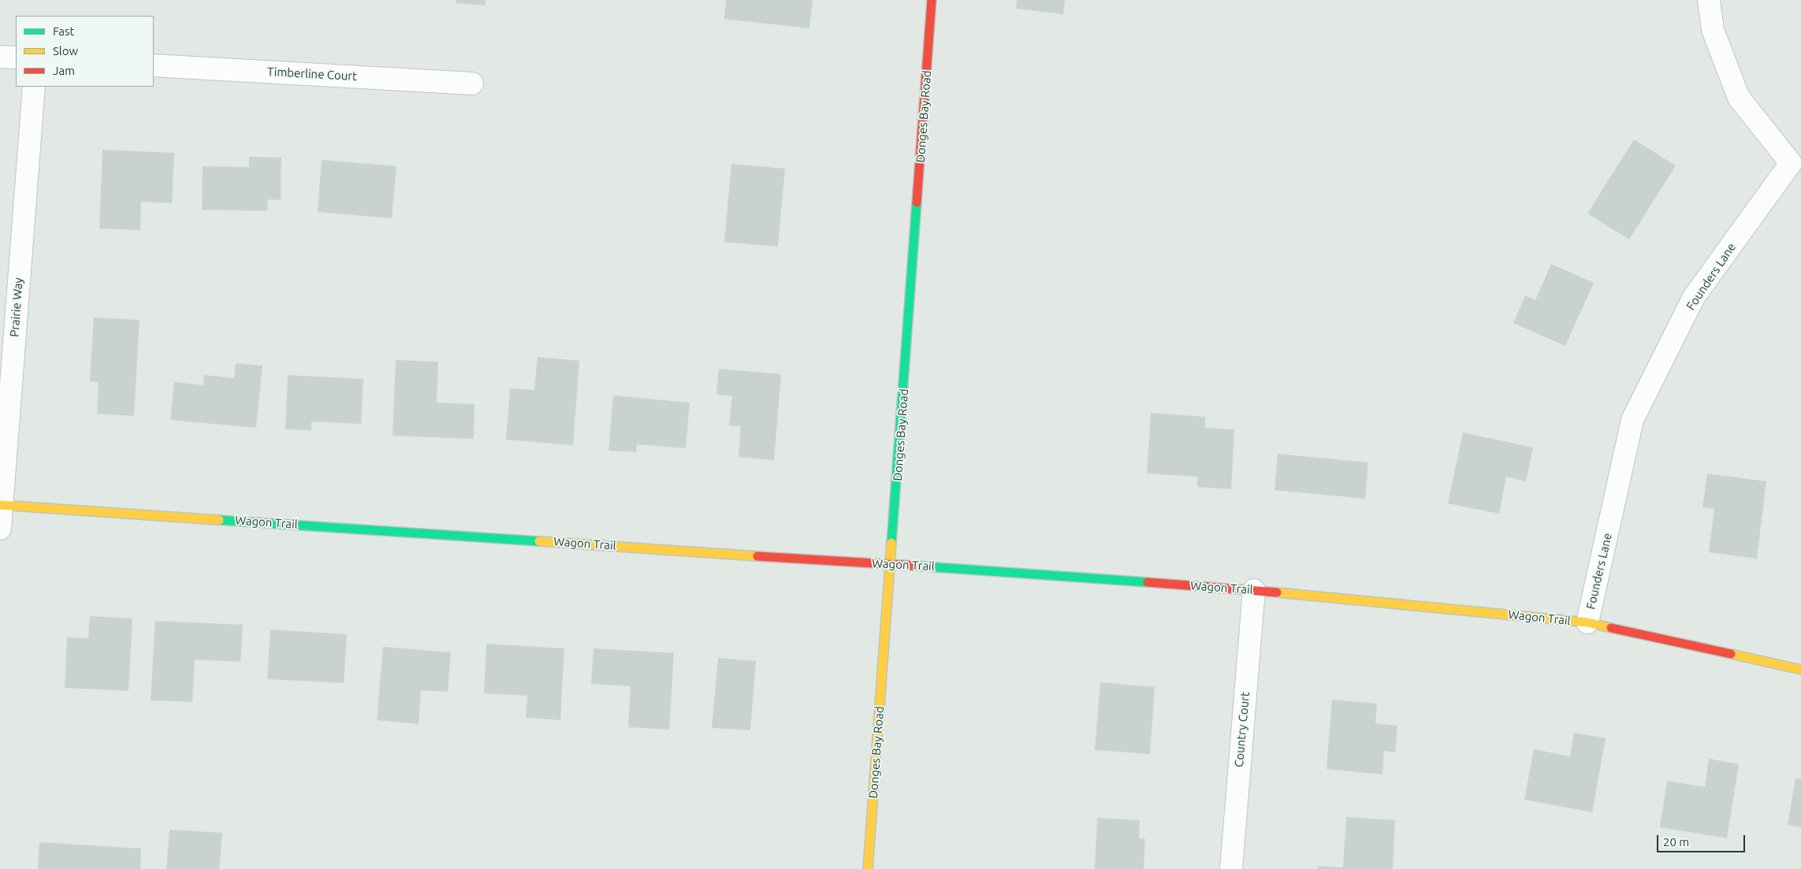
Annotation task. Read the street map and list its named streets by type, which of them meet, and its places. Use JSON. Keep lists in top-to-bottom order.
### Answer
{
  "streets": {
    "street": [
      "Timberline Court",
      "Donges Bay Road",
      "Founders Lane",
      "Prairie Way",
      "Wagon Trail",
      "Country Court"
    ]
  },
  "crossings": [
    ["Donges Bay Road", "Wagon Trail"],
    ["Founders Lane", "Wagon Trail"],
    ["Prairie Way", "Wagon Trail"],
    ["Wagon Trail", "Country Court"]
  ],
  "legend": ["Fast", "Slow", "Jam"],
  "scale_bar": "20 m"
}
